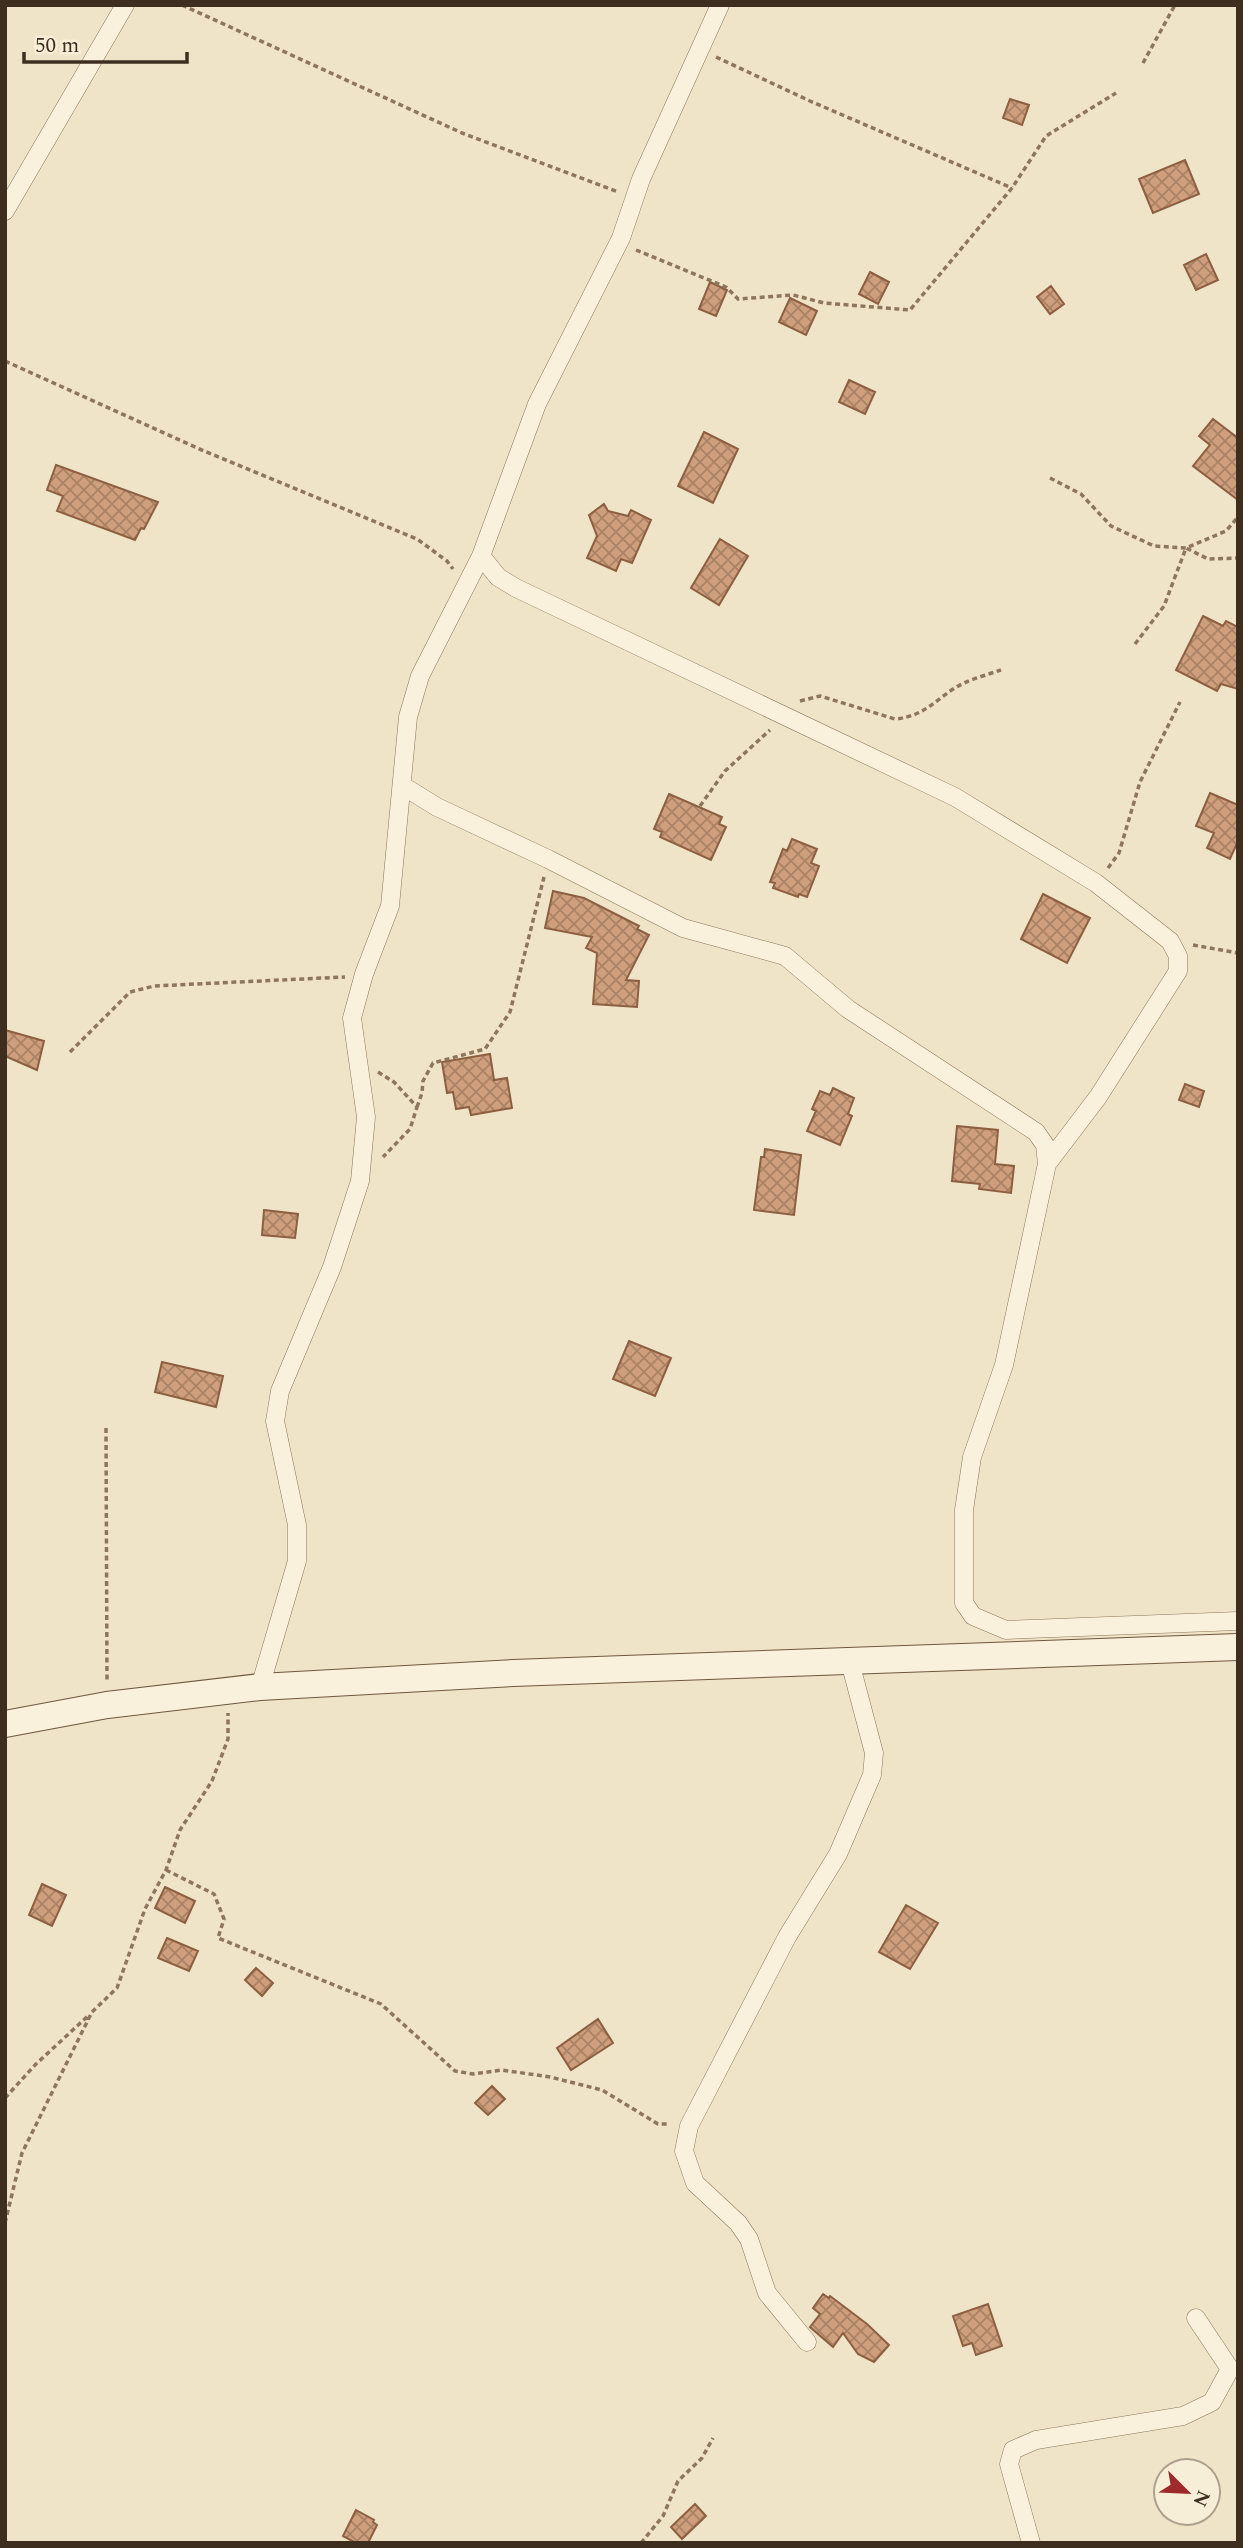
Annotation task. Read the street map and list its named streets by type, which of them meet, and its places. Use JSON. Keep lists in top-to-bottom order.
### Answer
{
  "scale_bar": "50 m",
  "north": "bottom right"
}
